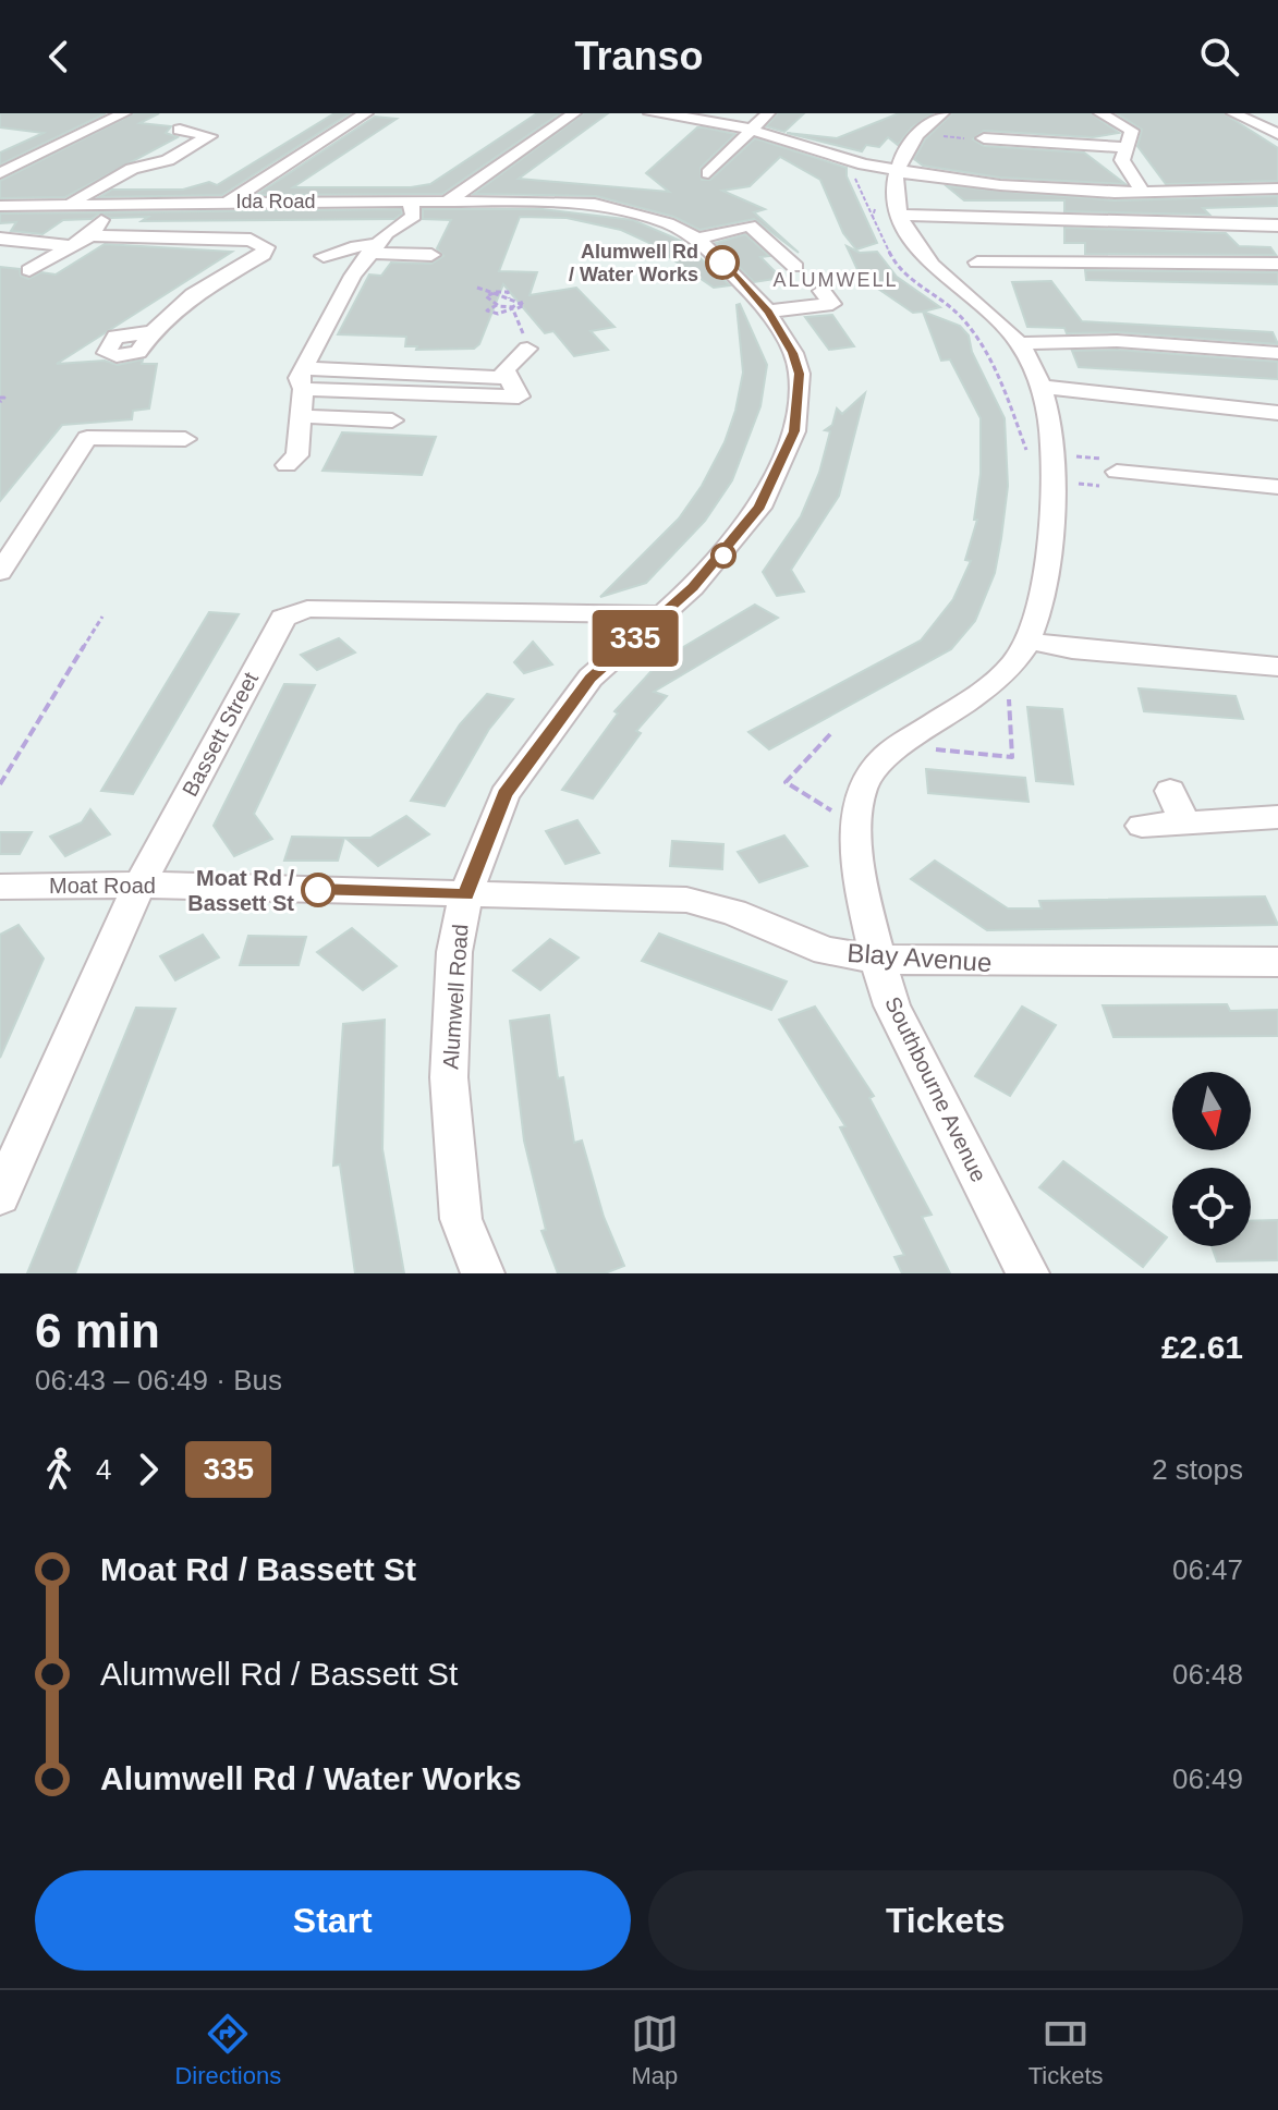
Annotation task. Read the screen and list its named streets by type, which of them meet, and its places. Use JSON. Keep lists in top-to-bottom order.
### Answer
{
  "streets": {
    "street": [
      "Ida Road",
      "Bassett Street",
      "Moat Road",
      "Blay Avenue",
      "Alumwell Road",
      "Southbourne Avenue"
    ]
  },
  "crossings": [
    ["Ida Road", "Alumwell Road"],
    ["Bassett Street", "Moat Road"],
    ["Bassett Street", "Alumwell Road"],
    ["Moat Road", "Blay Avenue"],
    ["Moat Road", "Alumwell Road"],
    ["Blay Avenue", "Alumwell Road"],
    ["Blay Avenue", "Southbourne Avenue"]
  ],
  "districts": ["ALUMWELL"],
  "places": ["Alumwell Rd / Water Works", "Moat Rd / Bassett St"],
  "lines": ["bus line 335"],
  "north": "bottom",
  "page": {
    "header": "Transo",
    "on_map": "335",
    "heading": ["6 min", "06:43 – 06:49 · Bus", "£2.61"],
    "legs": ["4", "335", "2 stops"],
    "list": [
      {
        "name": "Moat Rd / Bassett St",
        "value": "06:47"
      },
      {
        "name": "Alumwell Rd / Bassett St",
        "value": "06:48"
      },
      {
        "name": "Alumwell Rd / Water Works",
        "value": "06:49"
      }
    ],
    "buttons": ["Start", "Tickets"],
    "tabs": ["Directions", "Map", "Tickets"]
  }
}
